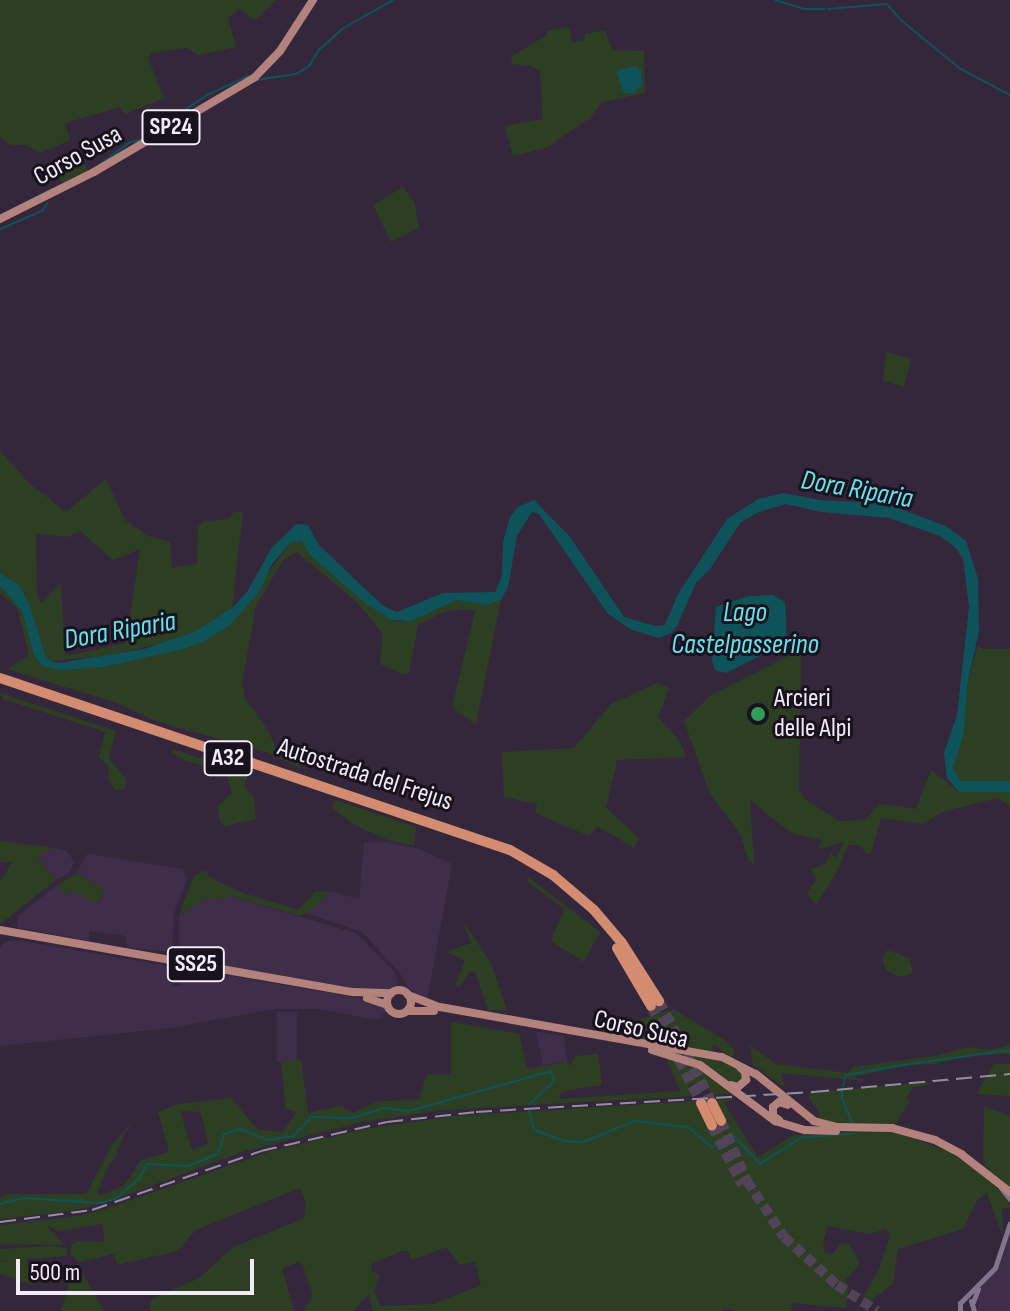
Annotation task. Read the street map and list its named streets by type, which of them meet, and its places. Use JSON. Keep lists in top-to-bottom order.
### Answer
{
  "streets": {
    "highway": ["A32", "Autostrada del Frejus"],
    "main road": ["SP24", "Corso Susa", "SS25"]
  },
  "crossings": [
    ["Corso Susa", "SS25"]
  ],
  "water": ["Dora Riparia", "Lago Castelpasserino"],
  "places": ["Arcieri delle Alpi"],
  "scale_bar": "500 m"
}
